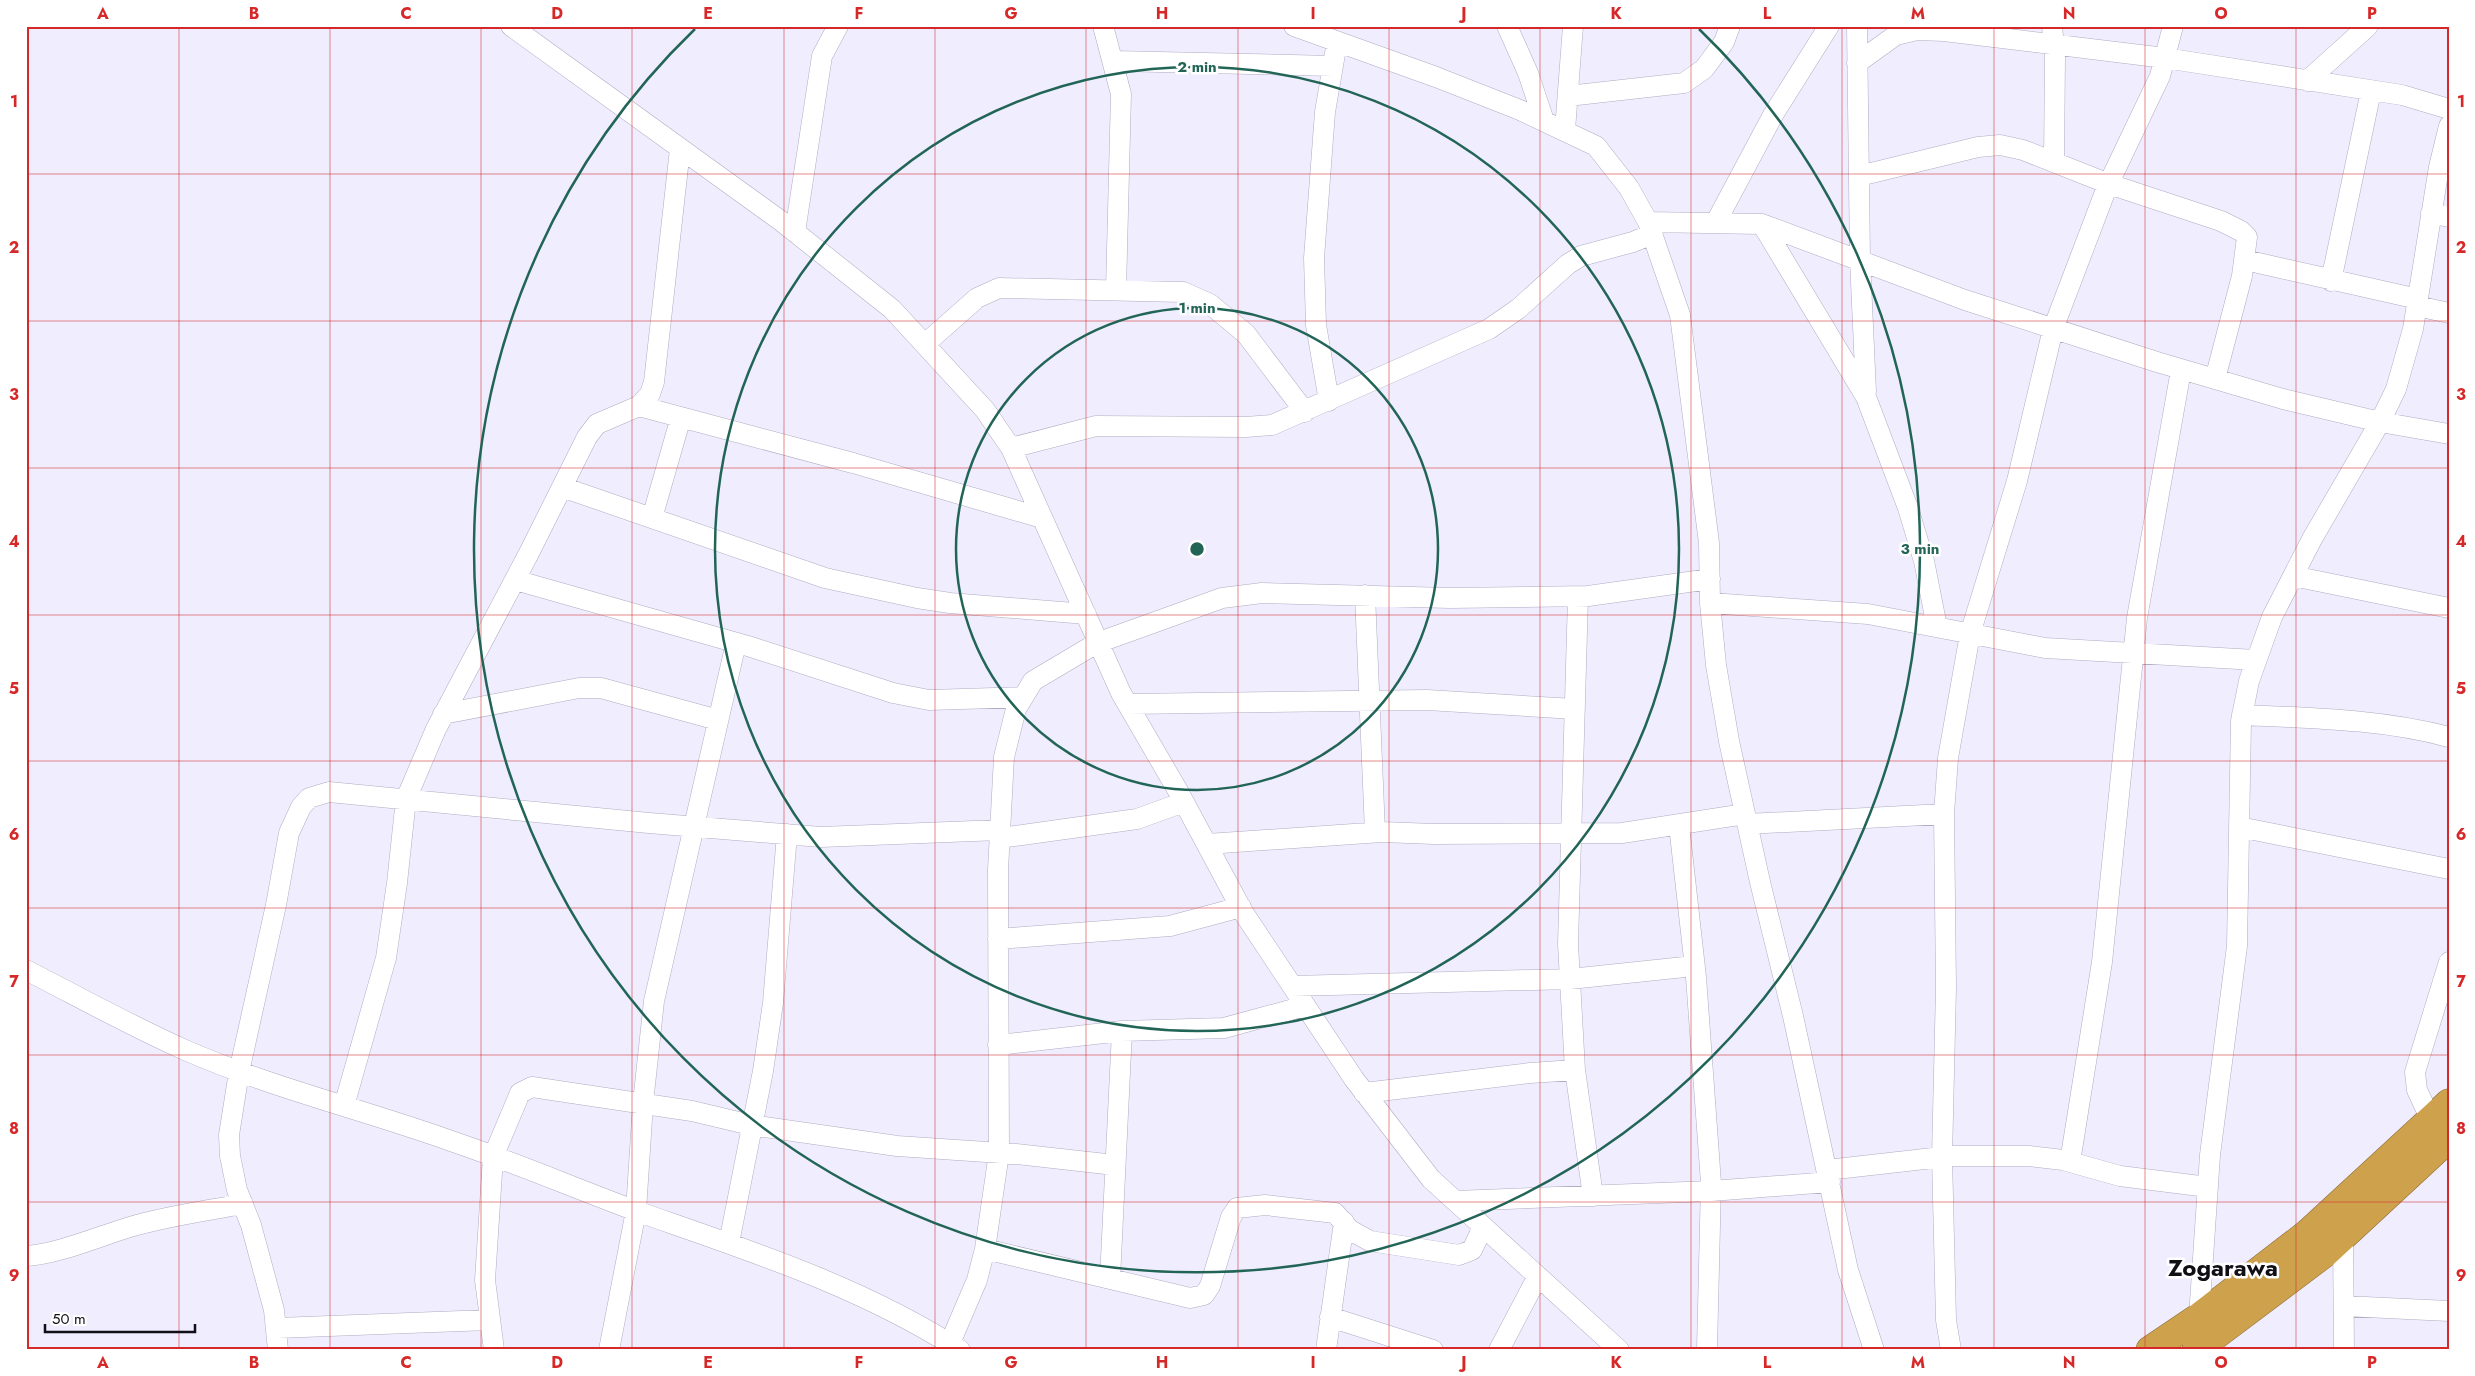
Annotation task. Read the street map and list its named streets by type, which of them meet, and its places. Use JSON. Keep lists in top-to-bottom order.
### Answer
{
  "districts": ["Zogarawa"],
  "scale_bar": "50 m",
  "grid": {
    "columns": [
      "A",
      "B",
      "C",
      "D",
      "E",
      "F",
      "G",
      "H",
      "I",
      "J",
      "K",
      "L",
      "M",
      "N",
      "O",
      "P"
    ],
    "rows": [
      "1",
      "2",
      "3",
      "4",
      "5",
      "6",
      "7",
      "8",
      "9"
    ]
  },
  "rings": ["2 min", "1 min", "3 min"]
}
